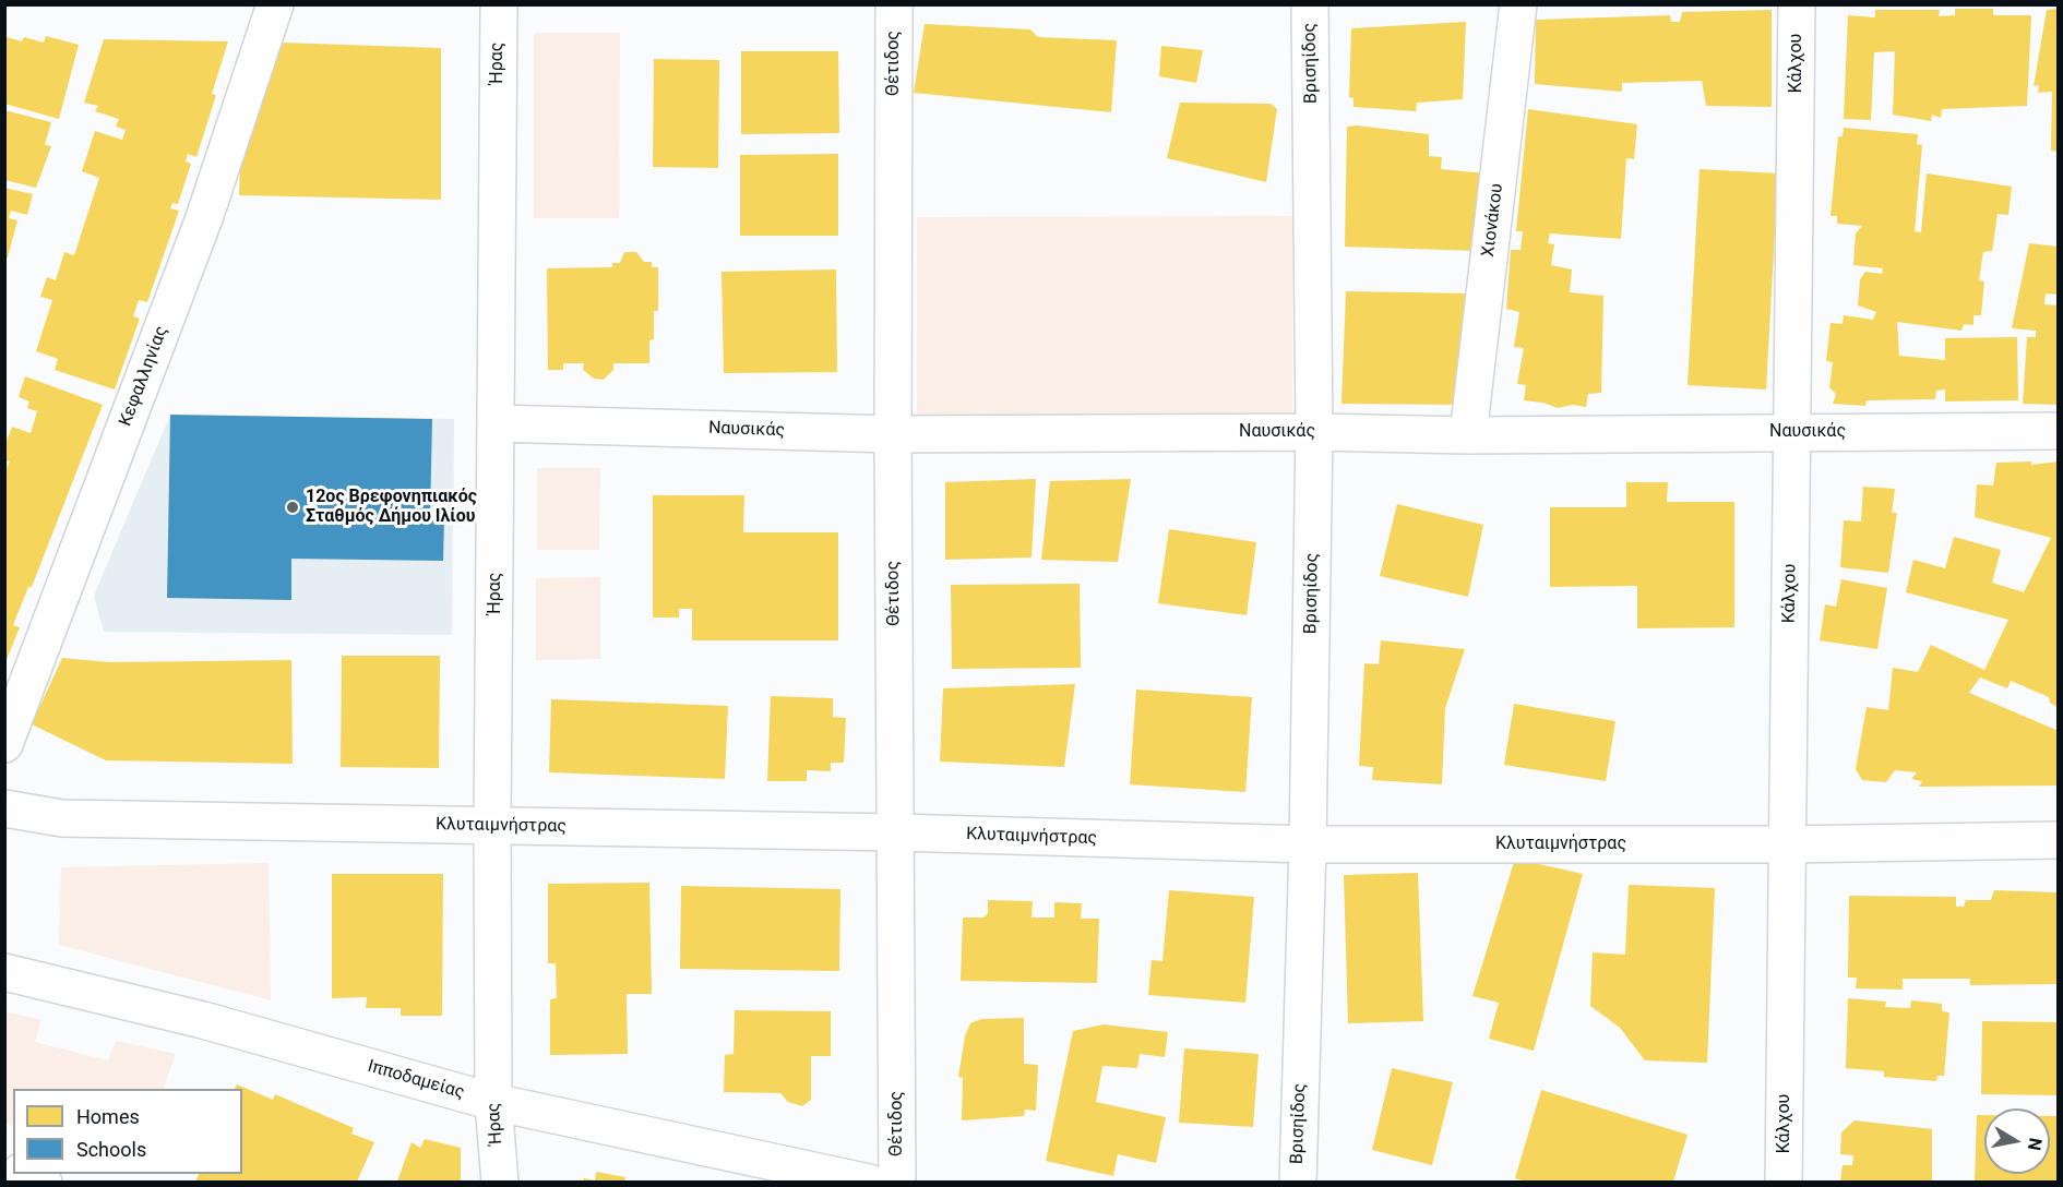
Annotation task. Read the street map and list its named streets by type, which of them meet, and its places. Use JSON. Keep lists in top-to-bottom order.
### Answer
{
  "streets": {
    "street": [
      "Ήρας",
      "Θέτιδος",
      "Βρισηίδος",
      "Κάλχου",
      "Χιονάκου",
      "Κεφαλληνίας",
      "Ναυσικάς",
      "Κλυταιμνήστρας",
      "Ιπποδαμείας"
    ]
  },
  "crossings": [
    ["Ήρας", "Ναυσικάς"],
    ["Ήρας", "Κλυταιμνήστρας"],
    ["Ήρας", "Ιπποδαμείας"],
    ["Θέτιδος", "Ναυσικάς"],
    ["Θέτιδος", "Κλυταιμνήστρας"],
    ["Βρισηίδος", "Ναυσικάς"],
    ["Βρισηίδος", "Κλυταιμνήστρας"],
    ["Κάλχου", "Ναυσικάς"],
    ["Κάλχου", "Κλυταιμνήστρας"],
    ["Χιονάκου", "Ναυσικάς"]
  ],
  "places": ["12ος Βρεφονηπιακός Σταθμός Δήμου Ιλίου"],
  "legend": ["Homes", "Schools"],
  "north": "right"
}
